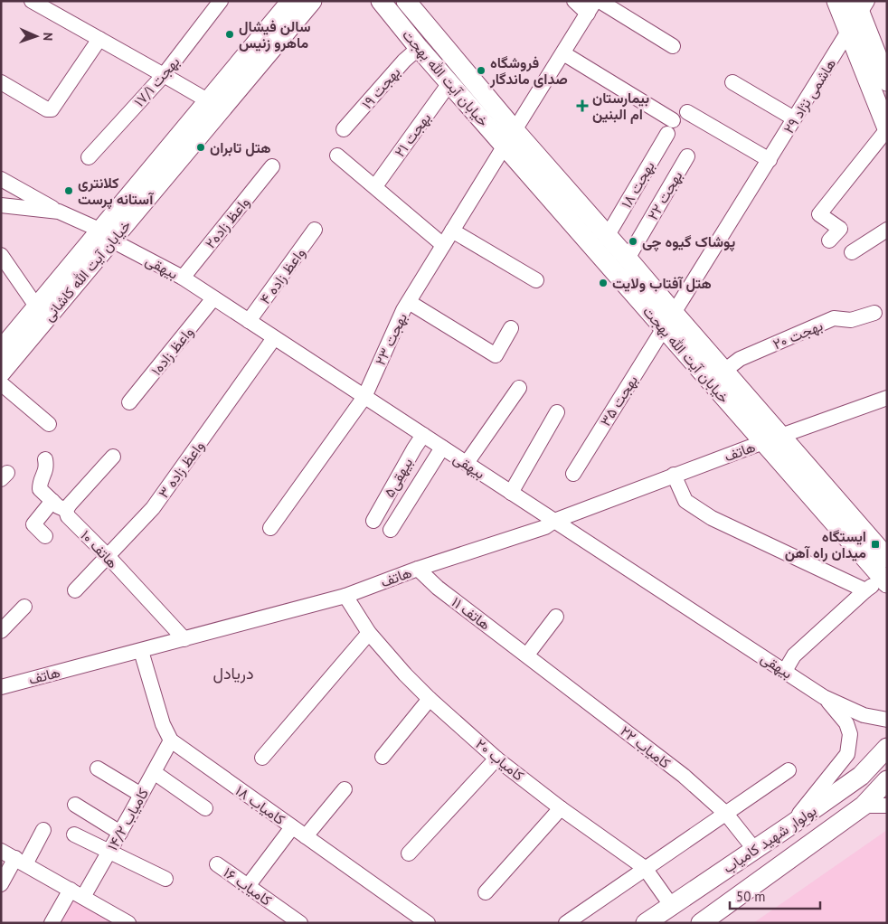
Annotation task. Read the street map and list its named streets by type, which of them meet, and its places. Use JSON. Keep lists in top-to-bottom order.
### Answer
{
  "streets": {
    "main road": ["خیابان آیت الله بهجت", "خیابان آیت الله کاشانی", "بولوار شهید کامیاب"],
    "street": [
      "بهجت ۱۷/۱",
      "بهجت ۱۹",
      "هاشمی نژاد ۲۹",
      "بهجت ۲۱",
      "بهجت ۱۸",
      "بهجت ۲۲",
      "واعظ زاده۲",
      "بیهقی",
      "واعظ زاده ۴",
      "بهجت ۲۰",
      "بهجت ۲۳",
      "واعظ زاده۱",
      "بهجت ۳۵",
      "هاتف",
      "واعظ زاده ۳",
      "بیهقی۵",
      "هاتف ۱۰",
      "هاتف ۱۱",
      "کامیاب ۲۲",
      "کامیاب ۲۰",
      "کامیاب ۱۸",
      "کامیاب ۱۴/۲",
      "کامیاب ۱۶"
    ]
  },
  "crossings": [
    ["خیابان آیت الله بهجت", "بهجت ۱۹"],
    ["خیابان آیت الله بهجت", "هاشمی نژاد ۲۹"],
    ["خیابان آیت الله بهجت", "بهجت ۲۱"],
    ["خیابان آیت الله بهجت", "بهجت ۱۸"],
    ["خیابان آیت الله بهجت", "بهجت ۲۲"],
    ["خیابان آیت الله بهجت", "بهجت ۲۰"],
    ["خیابان آیت الله بهجت", "بهجت ۲۳"],
    ["خیابان آیت الله بهجت", "بهجت ۳۵"],
    ["خیابان آیت الله بهجت", "هاتف"],
    ["هاشمی نژاد ۲۹", "بهجت ۳۵"],
    ["واعظ زاده۲", "بیهقی"],
    ["بیهقی", "خیابان آیت الله کاشانی"],
    ["بیهقی", "واعظ زاده ۴"],
    ["بیهقی", "بهجت ۲۳"],
    ["بیهقی", "واعظ زاده۱"],
    ["بیهقی", "هاتف"],
    ["بیهقی", "واعظ زاده ۳"],
    ["بیهقی", "بیهقی۵"],
    ["هاتف", "هاتف ۱۰"],
    ["هاتف", "هاتف ۱۱"],
    ["هاتف", "کامیاب ۲۰"],
    ["هاتف", "کامیاب ۱۸"],
    ["واعظ زاده ۳", "هاتف ۱۰"],
    ["هاتف ۱۱", "کامیاب ۲۲"],
    ["کامیاب ۲۲", "بولوار شهید کامیاب"],
    ["کامیاب ۲۰", "بولوار شهید کامیاب"],
    ["کامیاب ۱۸", "کامیاب ۱۴/۲"]
  ],
  "districts": ["دریادل"],
  "places": {
    "other": [
      "سالن فیشال ماهرو زنیس",
      "فروشگاه صدای ماندگار",
      "هتل تابران",
      "کلانتری آستانه پرست",
      "پوشاک گیوه چی",
      "هتل آفتاب ولایت"
    ],
    "health": ["بیمارستان ام البنین"],
    "transit": ["ایستگاه میدان راه آهن"]
  },
  "scale_bar": "50 m",
  "north": "right"
}
